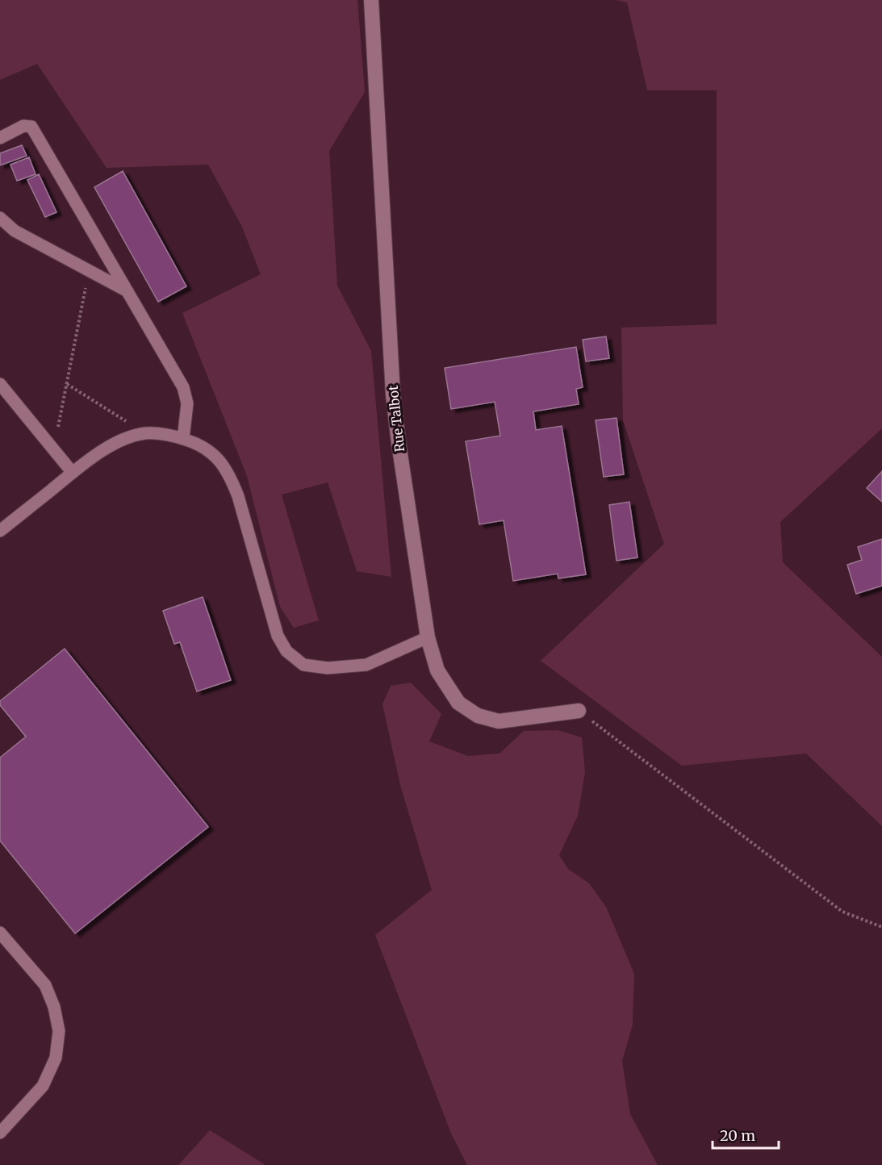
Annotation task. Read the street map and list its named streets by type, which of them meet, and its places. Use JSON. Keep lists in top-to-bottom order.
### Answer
{
  "streets": {
    "street": ["Rue Talbot"]
  },
  "scale_bar": "20 m"
}
